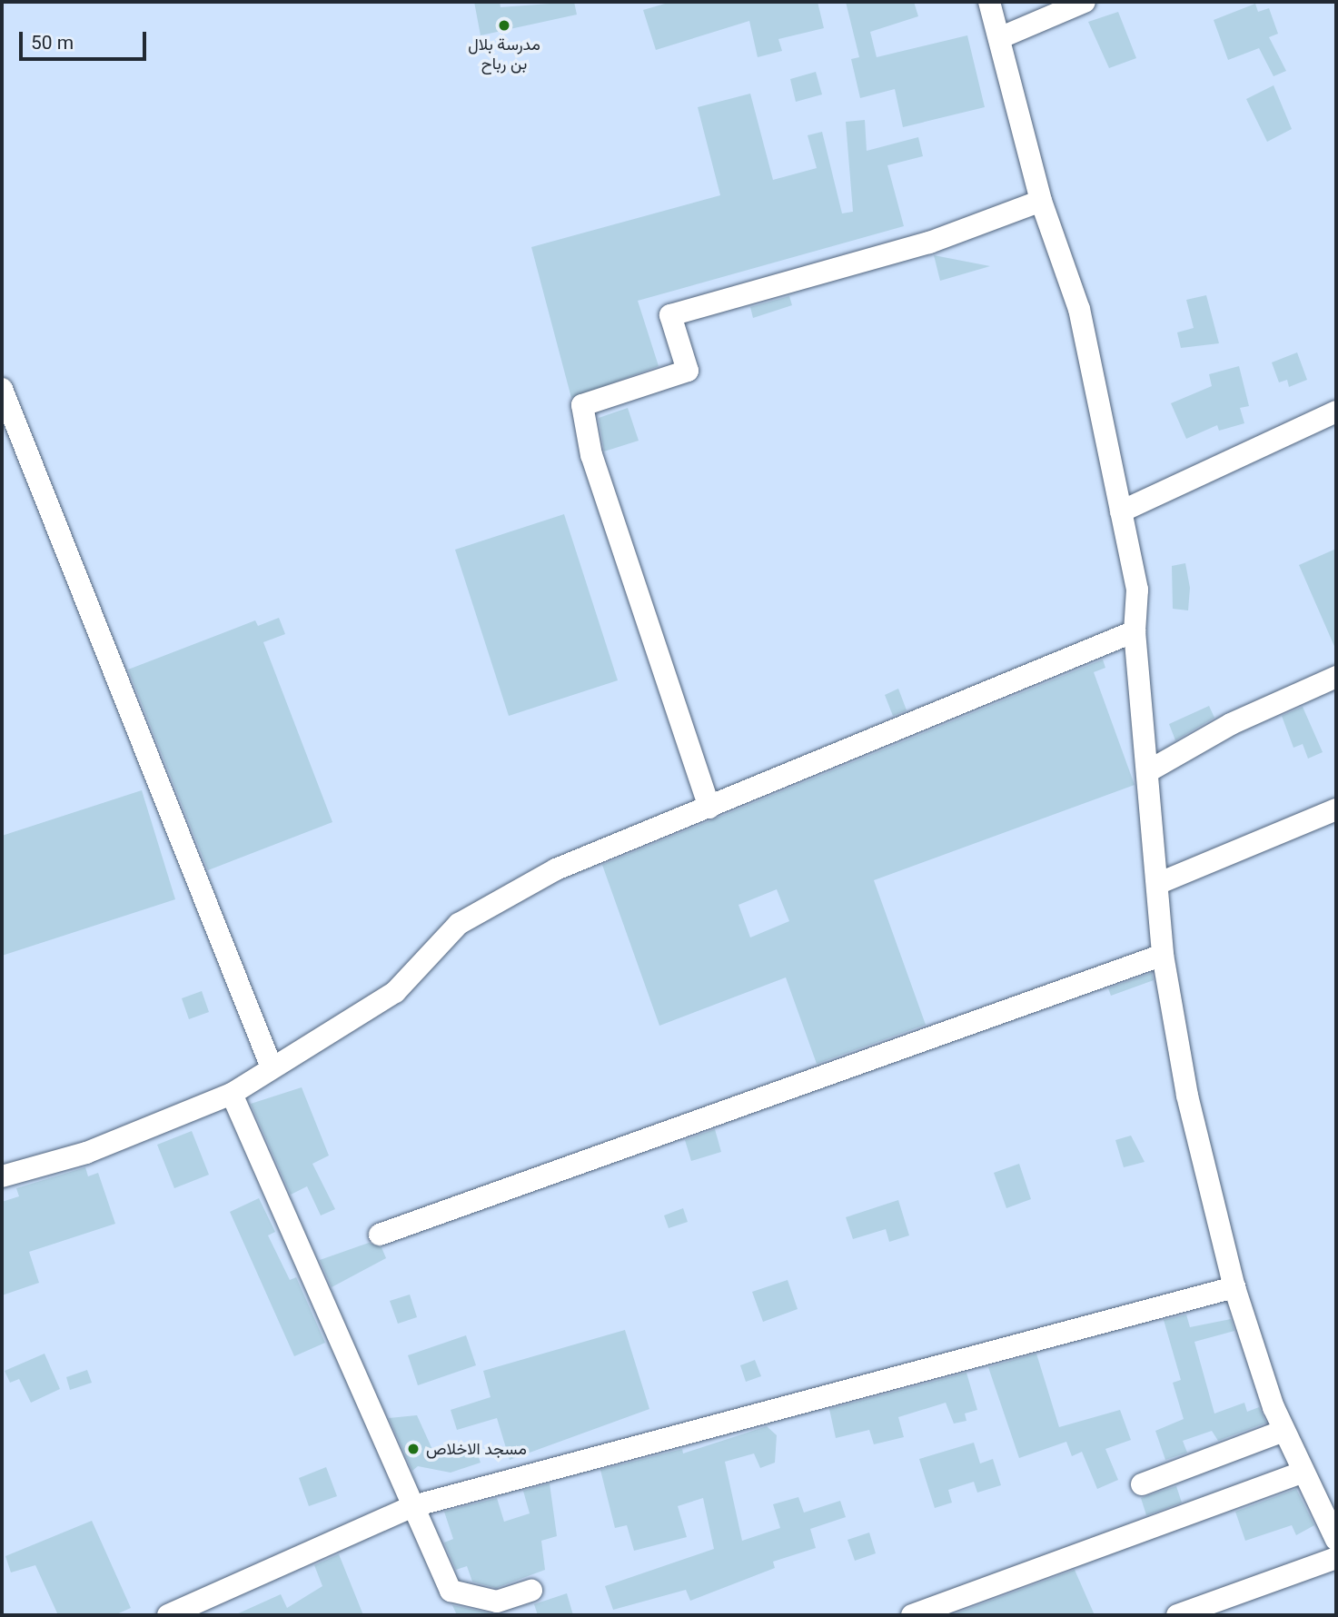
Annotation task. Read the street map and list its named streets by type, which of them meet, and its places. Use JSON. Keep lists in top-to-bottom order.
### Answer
{
  "places": ["مدرسة بلال بن رباح", "مسجد الاخلاص"],
  "scale_bar": "50 m"
}
